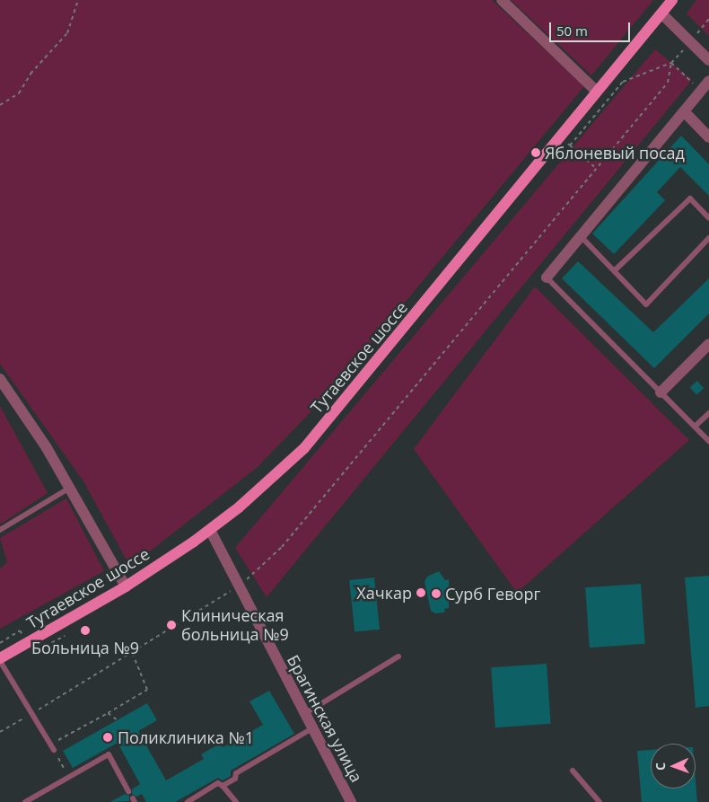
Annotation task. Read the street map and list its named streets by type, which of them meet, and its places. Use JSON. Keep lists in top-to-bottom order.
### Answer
{
  "streets": {
    "main road": ["Тутаевское шоссе"],
    "street": ["Брагинская улица"]
  },
  "crossings": [
    ["Тутаевское шоссе", "Брагинская улица"]
  ],
  "places": [
    "Яблоневый посад",
    "Хачкар",
    "Сурб Геворг",
    "Клиническая больница №9",
    "Больница №9",
    "Поликлиника №1"
  ],
  "scale_bar": "50 m",
  "north": "left"
}
